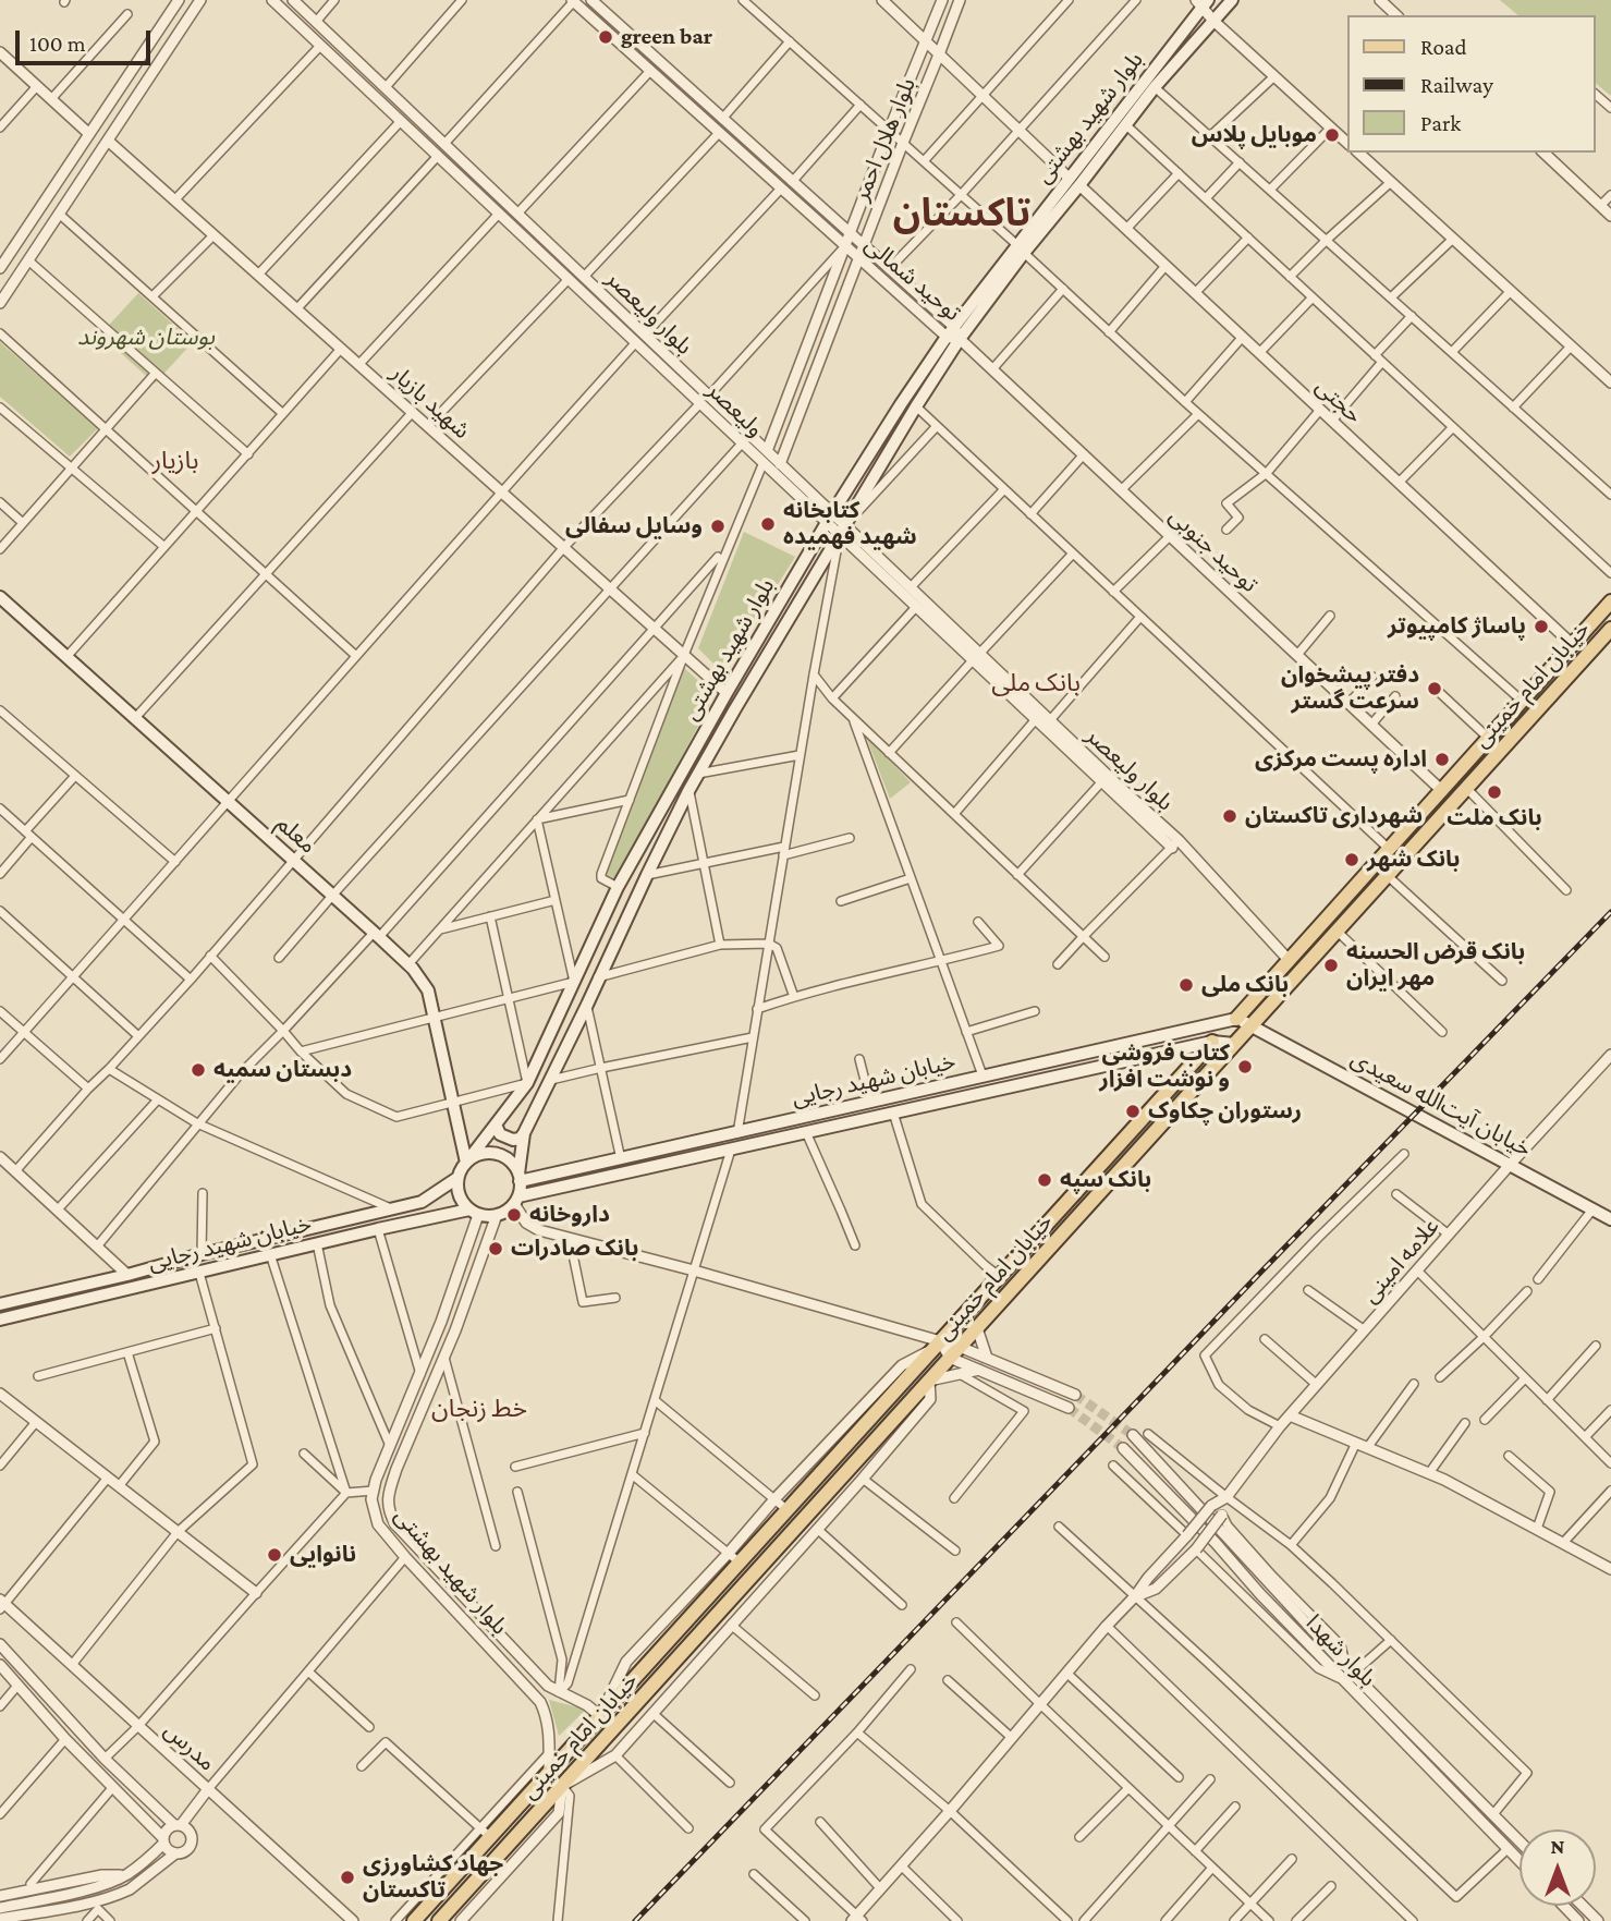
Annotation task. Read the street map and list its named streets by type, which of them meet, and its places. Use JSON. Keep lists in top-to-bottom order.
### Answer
{
  "streets": {
    "main road": [
      "بلوار شهید بهشتی",
      "خیابان امام خمینی",
      "معلم",
      "خیابان شهید رجایی",
      "خیابان آیت‌الله سعیدی"
    ],
    "street": [
      "بلوار هلال احمر",
      "توحید شمالی",
      "بلوار ولیعصر",
      "حجتی",
      "شهید بازیار",
      "ولیعصر",
      "توحید جنوبی",
      "علامه امینی",
      "بلوار شهدا",
      "مدرس"
    ]
  },
  "crossings": [
    ["بلوار شهید بهشتی", "توحید شمالی"],
    ["بلوار شهید بهشتی", "بلوار ولیعصر"],
    ["بلوار شهید بهشتی", "حجتی"],
    ["بلوار شهید بهشتی", "شهید بازیار"],
    ["بلوار شهید بهشتی", "ولیعصر"],
    ["بلوار شهید بهشتی", "توحید جنوبی"],
    ["بلوار شهید بهشتی", "خیابان امام خمینی"],
    ["بلوار شهید بهشتی", "معلم"],
    ["بلوار شهید بهشتی", "خیابان شهید رجایی"],
    ["بلوار هلال احمر", "توحید شمالی"],
    ["بلوار هلال احمر", "بلوار ولیعصر"],
    ["توحید شمالی", "توحید جنوبی"],
    ["بلوار ولیعصر", "ولیعصر"],
    ["حجتی", "خیابان امام خمینی"],
    ["توحید جنوبی", "خیابان امام خمینی"],
    ["خیابان امام خمینی", "خیابان شهید رجایی"],
    ["خیابان امام خمینی", "خیابان آیت‌الله سعیدی"],
    ["معلم", "خیابان شهید رجایی"],
    ["خیابان شهید رجایی", "خیابان آیت‌الله سعیدی"],
    ["خیابان آیت‌الله سعیدی", "علامه امینی"]
  ],
  "districts": [
    "تاکستان",
    "بازیار",
    "بانک ملی",
    "خط زنجان"
  ],
  "parks": ["بوستان شهروند"],
  "places": [
    "green bar",
    "موبایل پلاس",
    "کتابخانه شهید فهمیده",
    "وسایل سفالی",
    "پاساژ کامپیوتر",
    "دفتر پیشخوان سرعت گستر",
    "اداره پست مرکزی",
    "بانک ملت",
    "شهرداری تاکستان",
    "بانک شهر",
    "بانک قرض الحسنه مهر ایران",
    "بانک ملی",
    "کتاب فروشی و نوشت افزار",
    "دبستان سمیه",
    "رستوران چکاوک",
    "بانک سپه",
    "داروخانه",
    "بانک صادرات",
    "نانوایی",
    "جهاد کشاورزی تاکستان"
  ],
  "legend": ["Road", "Railway", "Park"],
  "scale_bar": "100 m",
  "north": "top"
}
